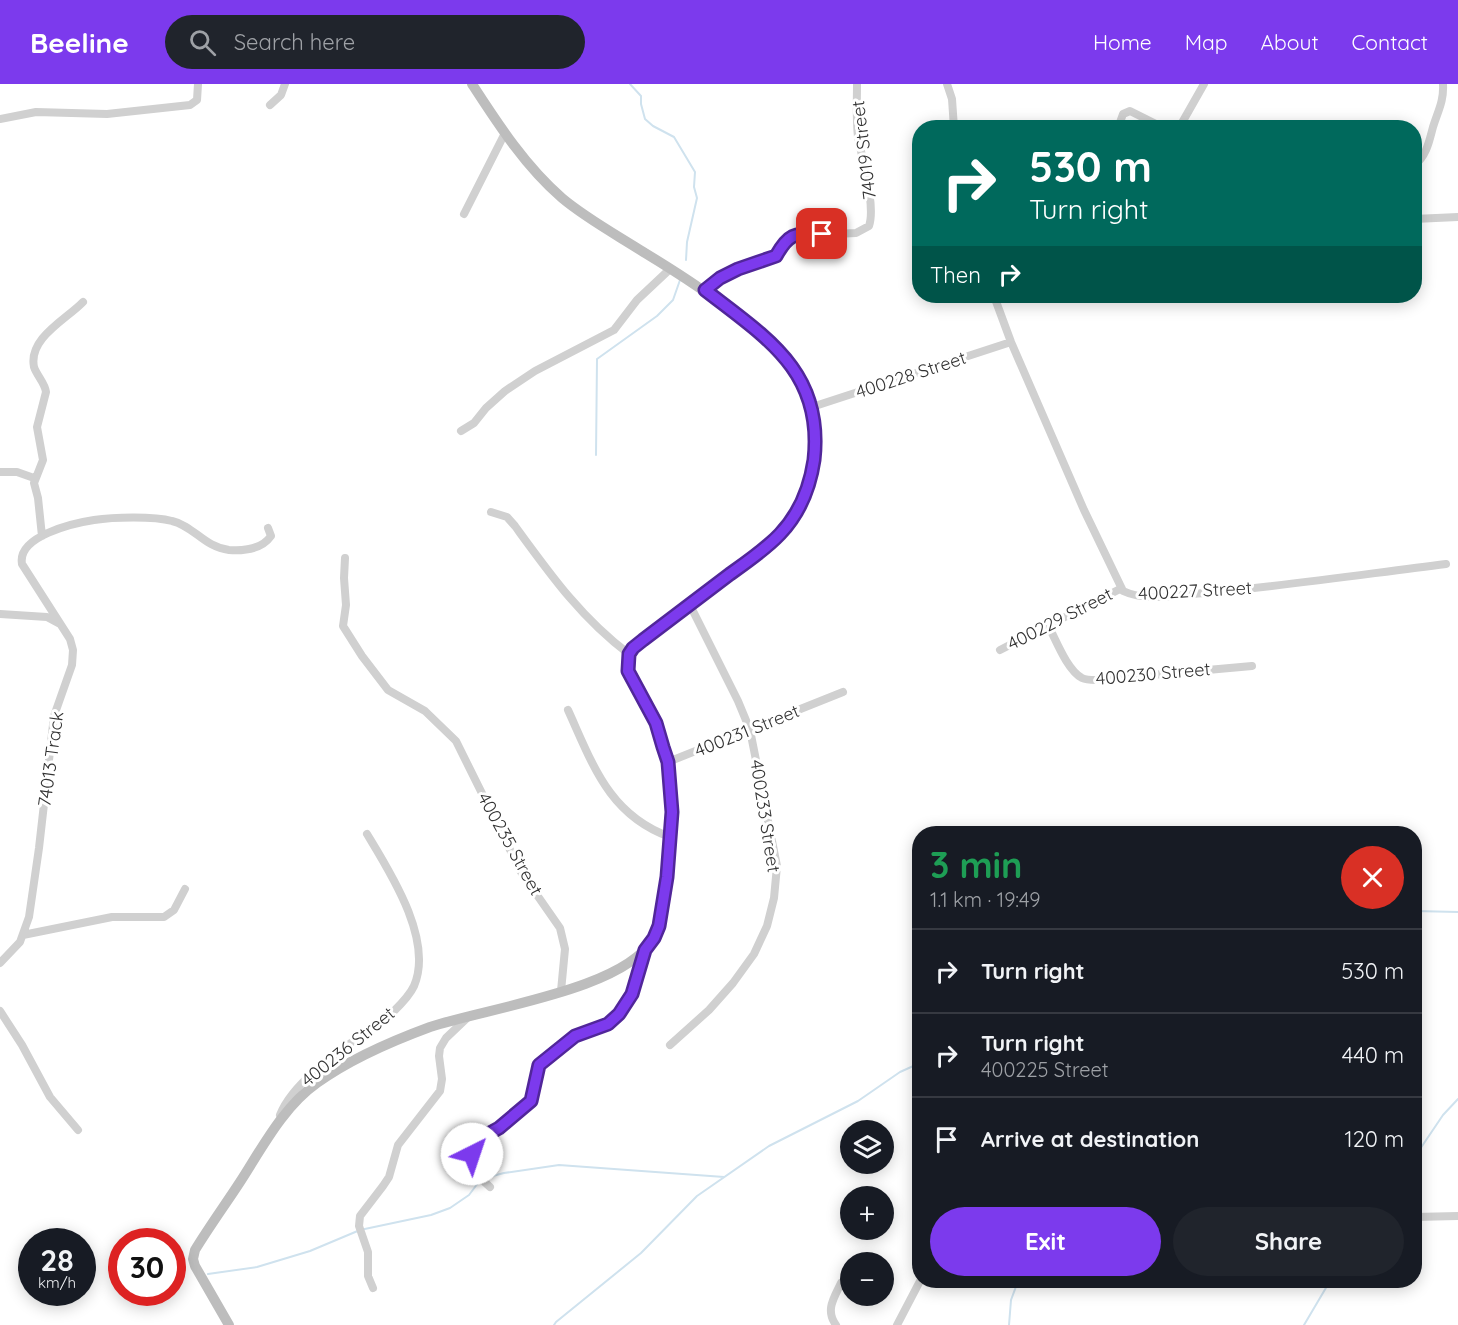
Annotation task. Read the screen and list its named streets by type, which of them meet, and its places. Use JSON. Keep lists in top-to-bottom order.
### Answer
{
  "streets": {
    "street": [
      "74019 Street",
      "400228 Street",
      "400227 Street",
      "400229 Street",
      "400230 Street",
      "400231 Street",
      "74013 Track",
      "400233 Street",
      "400235 Street",
      "400236 Street"
    ]
  },
  "crossings": [
    ["400228 Street", "400227 Street"],
    ["400227 Street", "400229 Street"],
    ["400229 Street", "400230 Street"],
    ["400231 Street", "400233 Street"]
  ],
  "page": {
    "header": "Beeline",
    "search": "Search here",
    "nav": [
      "Home",
      "Map",
      "About",
      "Contact"
    ],
    "turn": ["530 m", "Turn right"],
    "then": "Then",
    "heading": ["3 min", "1.1 km · 19:49"],
    "list": [
      {
        "name": "Turn right",
        "value": "530 m"
      },
      {
        "name": "Turn right",
        "note": "400225 Street",
        "value": "440 m"
      },
      {
        "name": "Arrive at destination",
        "value": "120 m"
      }
    ],
    "map_buttons": ["+", "−"],
    "buttons": ["Exit", "Share"],
    "speed": "28 km/h",
    "limit": "30"
  }
}
